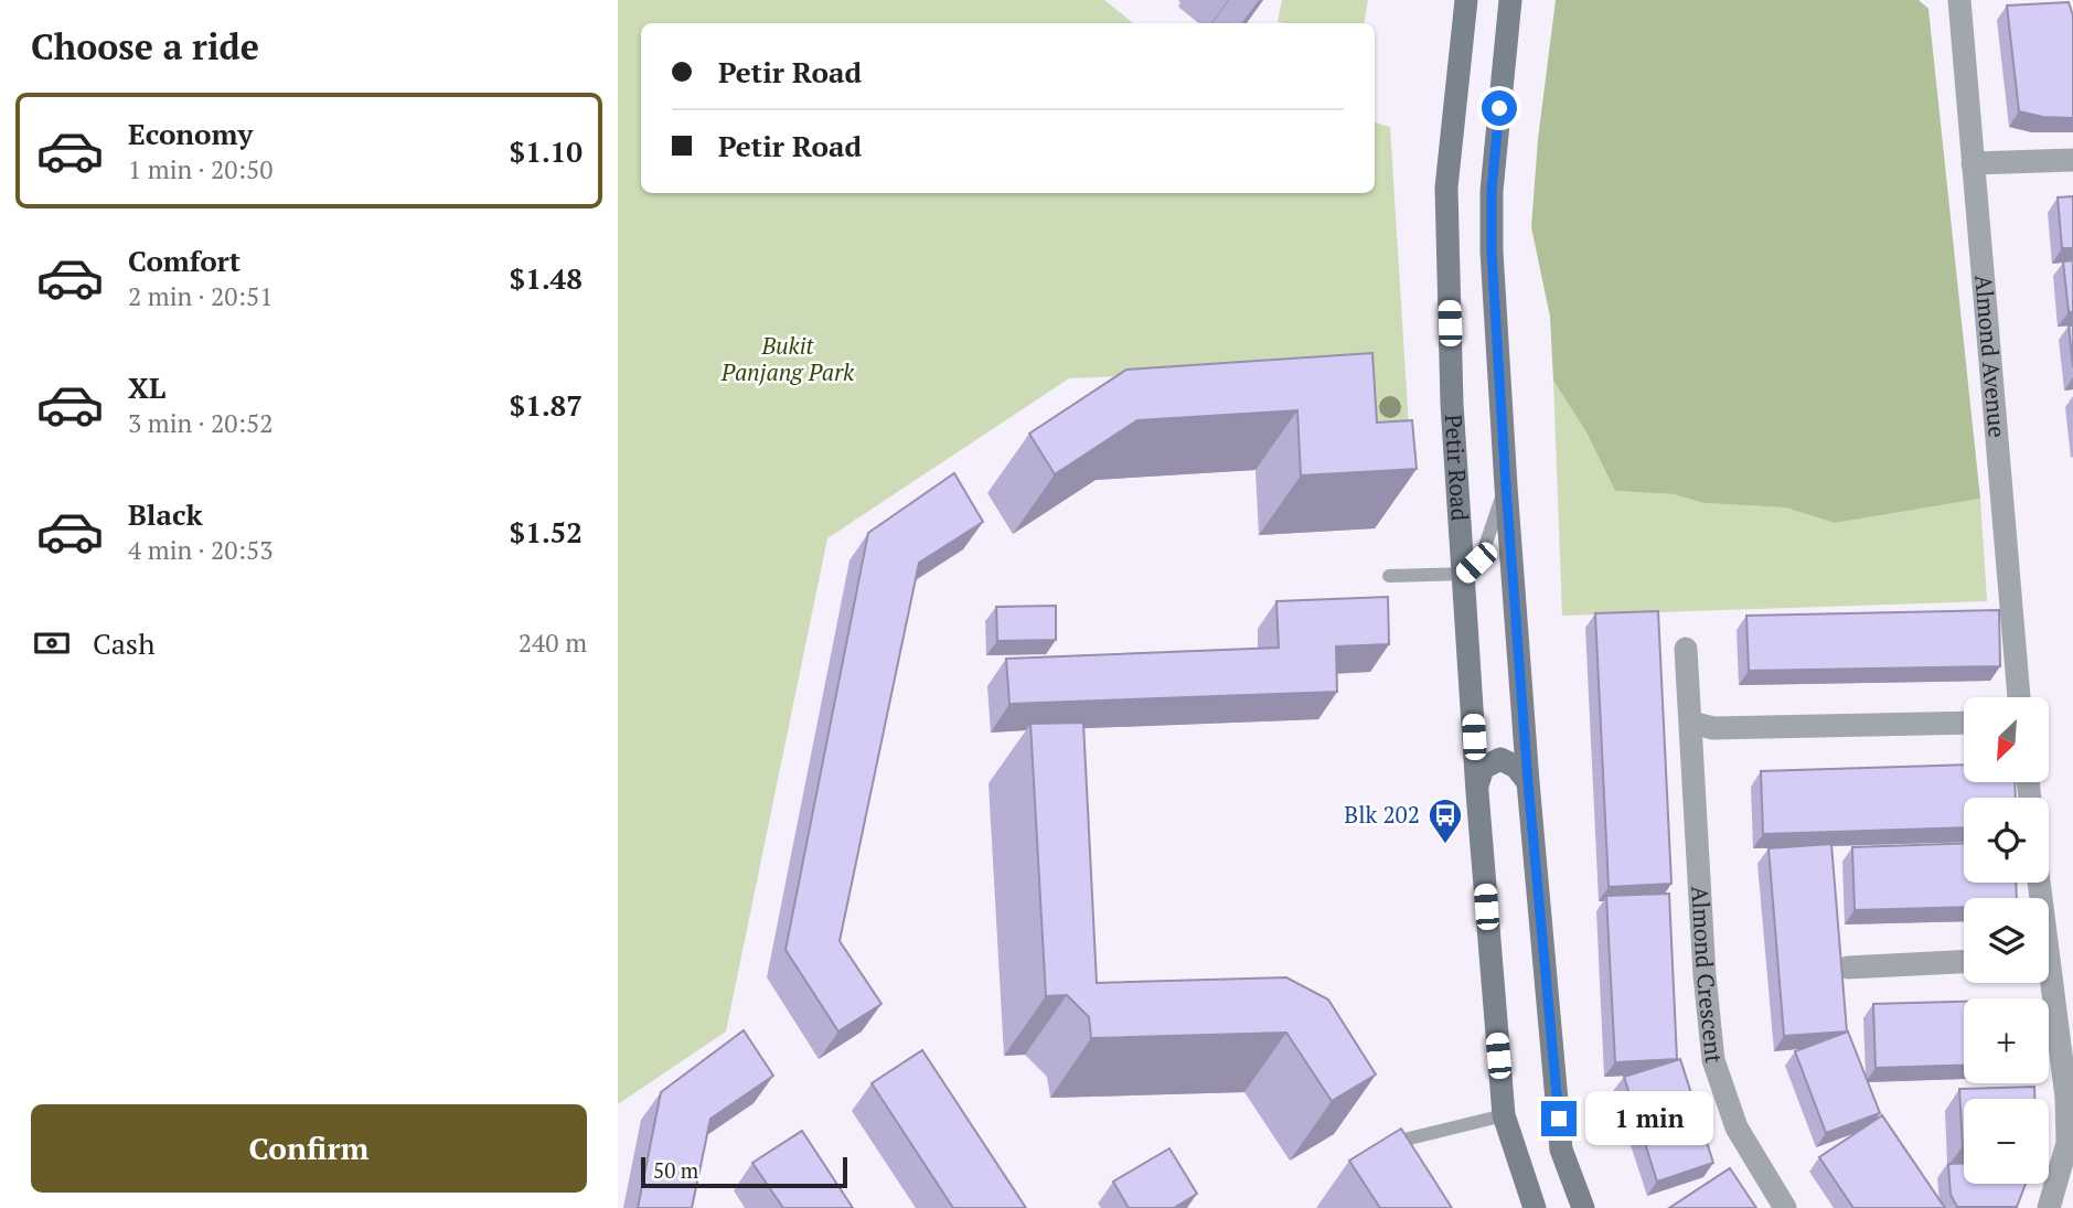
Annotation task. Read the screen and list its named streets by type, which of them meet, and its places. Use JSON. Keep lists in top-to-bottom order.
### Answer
{
  "streets": {
    "main road": ["Petir Road"],
    "street": ["Almond Avenue", "Almond Crescent"]
  },
  "parks": ["Bukit Panjang Park"],
  "places": {
    "bus stop": ["Blk 202"]
  },
  "scale_bar": "50 m",
  "north": "bottom left",
  "page": {
    "heading": "Choose a ride",
    "banner": ["Petir Road", "Petir Road"],
    "list": [
      {
        "name": "Economy",
        "note": "1 min · 20:50",
        "value": "$1.10"
      },
      {
        "name": "Comfort",
        "note": "2 min · 20:51",
        "value": "$1.48"
      },
      {
        "name": "XL",
        "note": "3 min · 20:52",
        "value": "$1.87"
      },
      {
        "name": "Black",
        "note": "4 min · 20:53",
        "value": "$1.52"
      }
    ],
    "pay": ["Cash", "240 m"],
    "map_buttons": ["+", "−"],
    "buttons": "Confirm",
    "bubble": "1 min",
    "scale": "50 m"
  }
}
